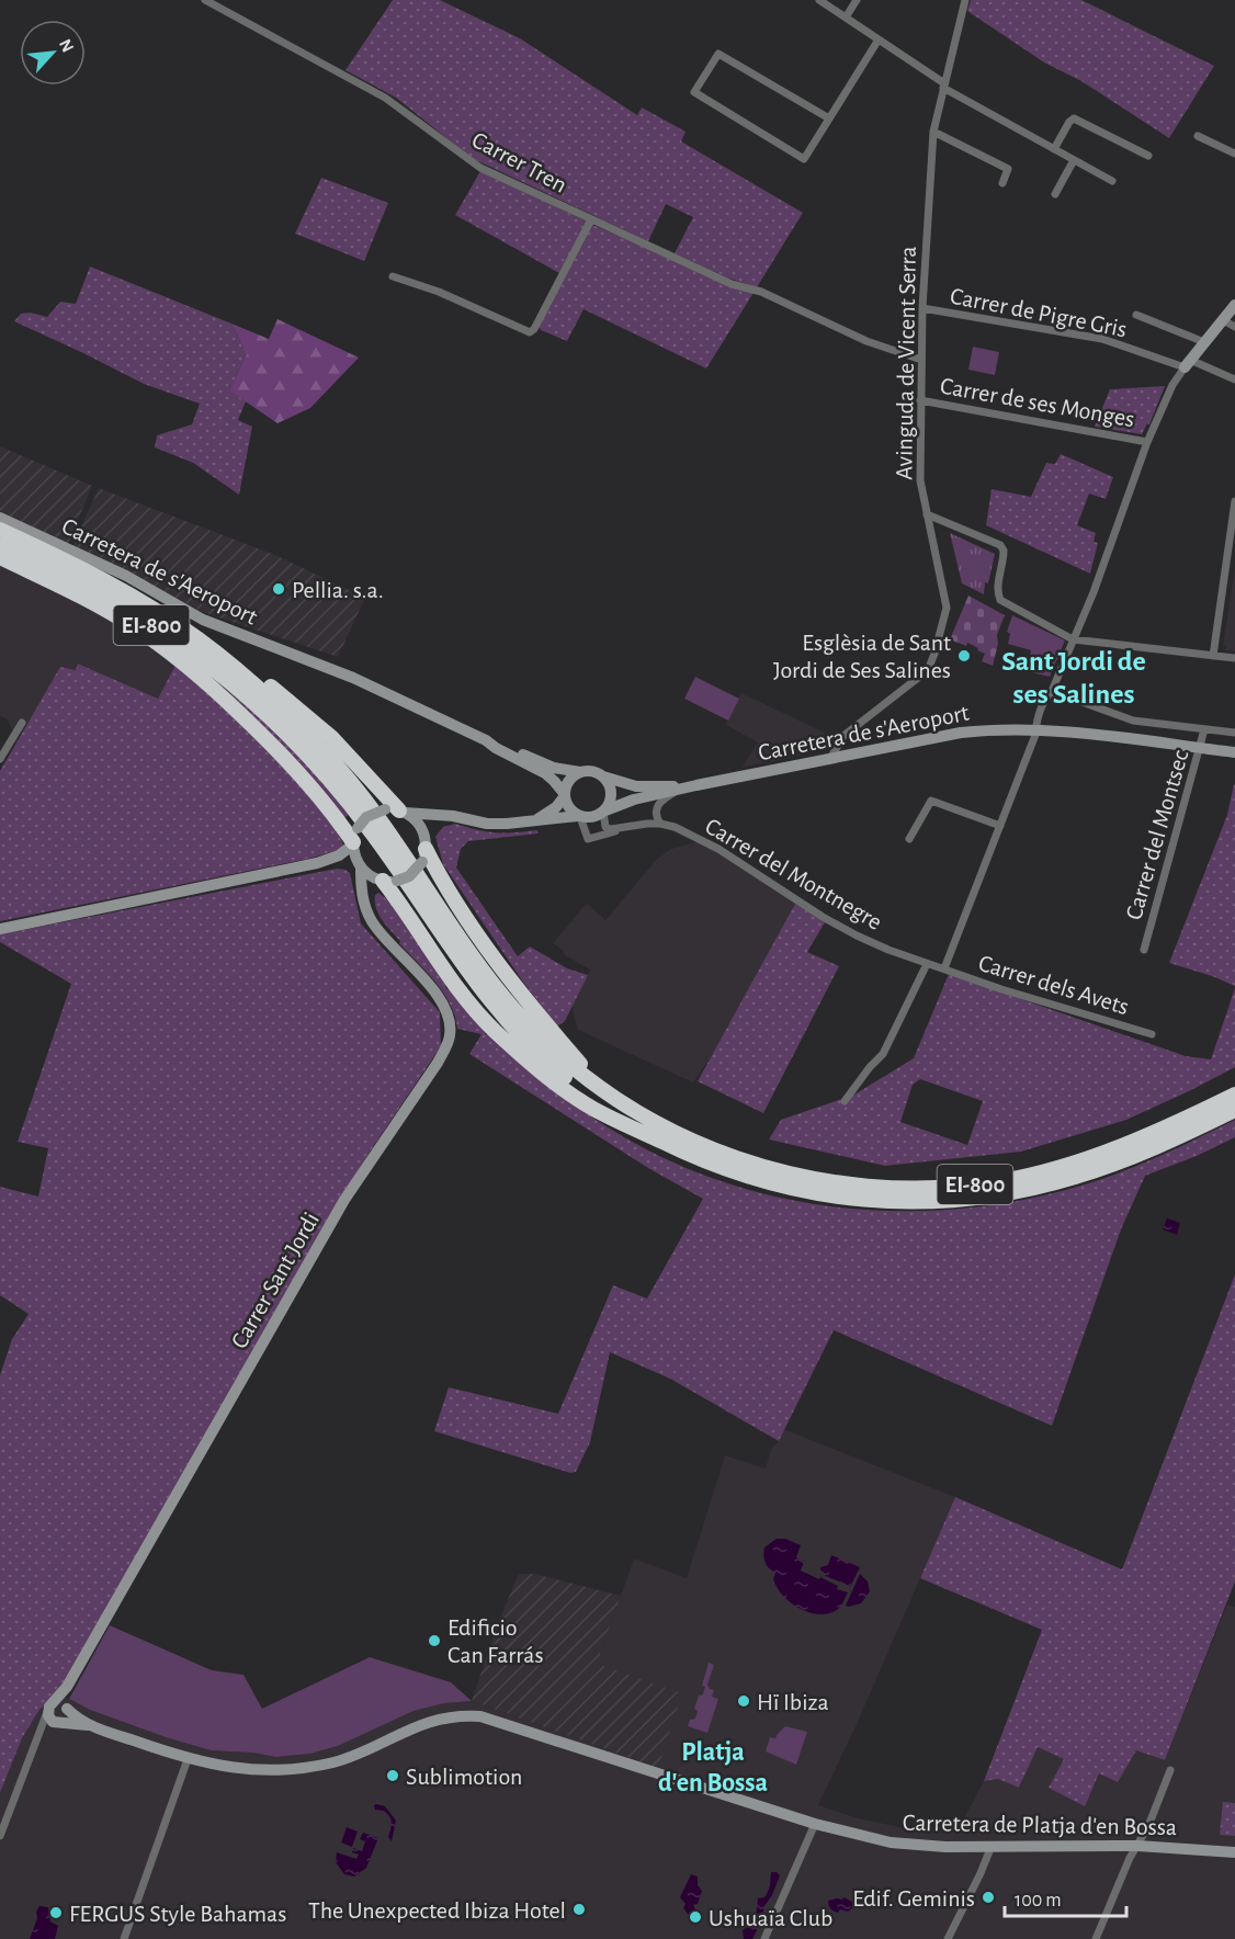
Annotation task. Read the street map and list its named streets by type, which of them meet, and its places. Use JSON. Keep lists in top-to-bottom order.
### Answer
{
  "streets": {
    "highway": ["EI-800"],
    "street": [
      "Carrer Tren",
      "Carrer de Pigre Gris",
      "Avinguda de Vicent Serra",
      "Carrer de ses Monges",
      "Carretera de s'Aeroport",
      "Carrer del Montsec",
      "Carrer del Montnegre",
      "Carrer dels Avets",
      "Carrer Sant Jordi",
      "Carretera de Platja d'en Bossa"
    ]
  },
  "crossings": [
    ["Carrer Tren", "Avinguda de Vicent Serra"],
    ["Carrer de Pigre Gris", "Avinguda de Vicent Serra"],
    ["Avinguda de Vicent Serra", "Carrer de ses Monges"],
    ["Avinguda de Vicent Serra", "Carretera de s'Aeroport"],
    ["Carretera de s'Aeroport", "Carrer del Montsec"],
    ["Carrer del Montnegre", "Carrer dels Avets"],
    ["Carrer Sant Jordi", "Carretera de Platja d'en Bossa"]
  ],
  "districts": ["Sant Jordi de ses Salines", "Platja d'en Bossa"],
  "places": [
    "Pellia. s.a.",
    "Esglèsia de Sant Jordi de Ses Salines",
    "Edificio Can Farrás",
    "Hï Ibiza",
    "Sublimotion",
    "Edif. Geminis",
    "The Unexpected Ibiza Hotel",
    "FERGUS Style Bahamas",
    "Ushuaïa Club"
  ],
  "scale_bar": "100 m",
  "north": "top right"
}
